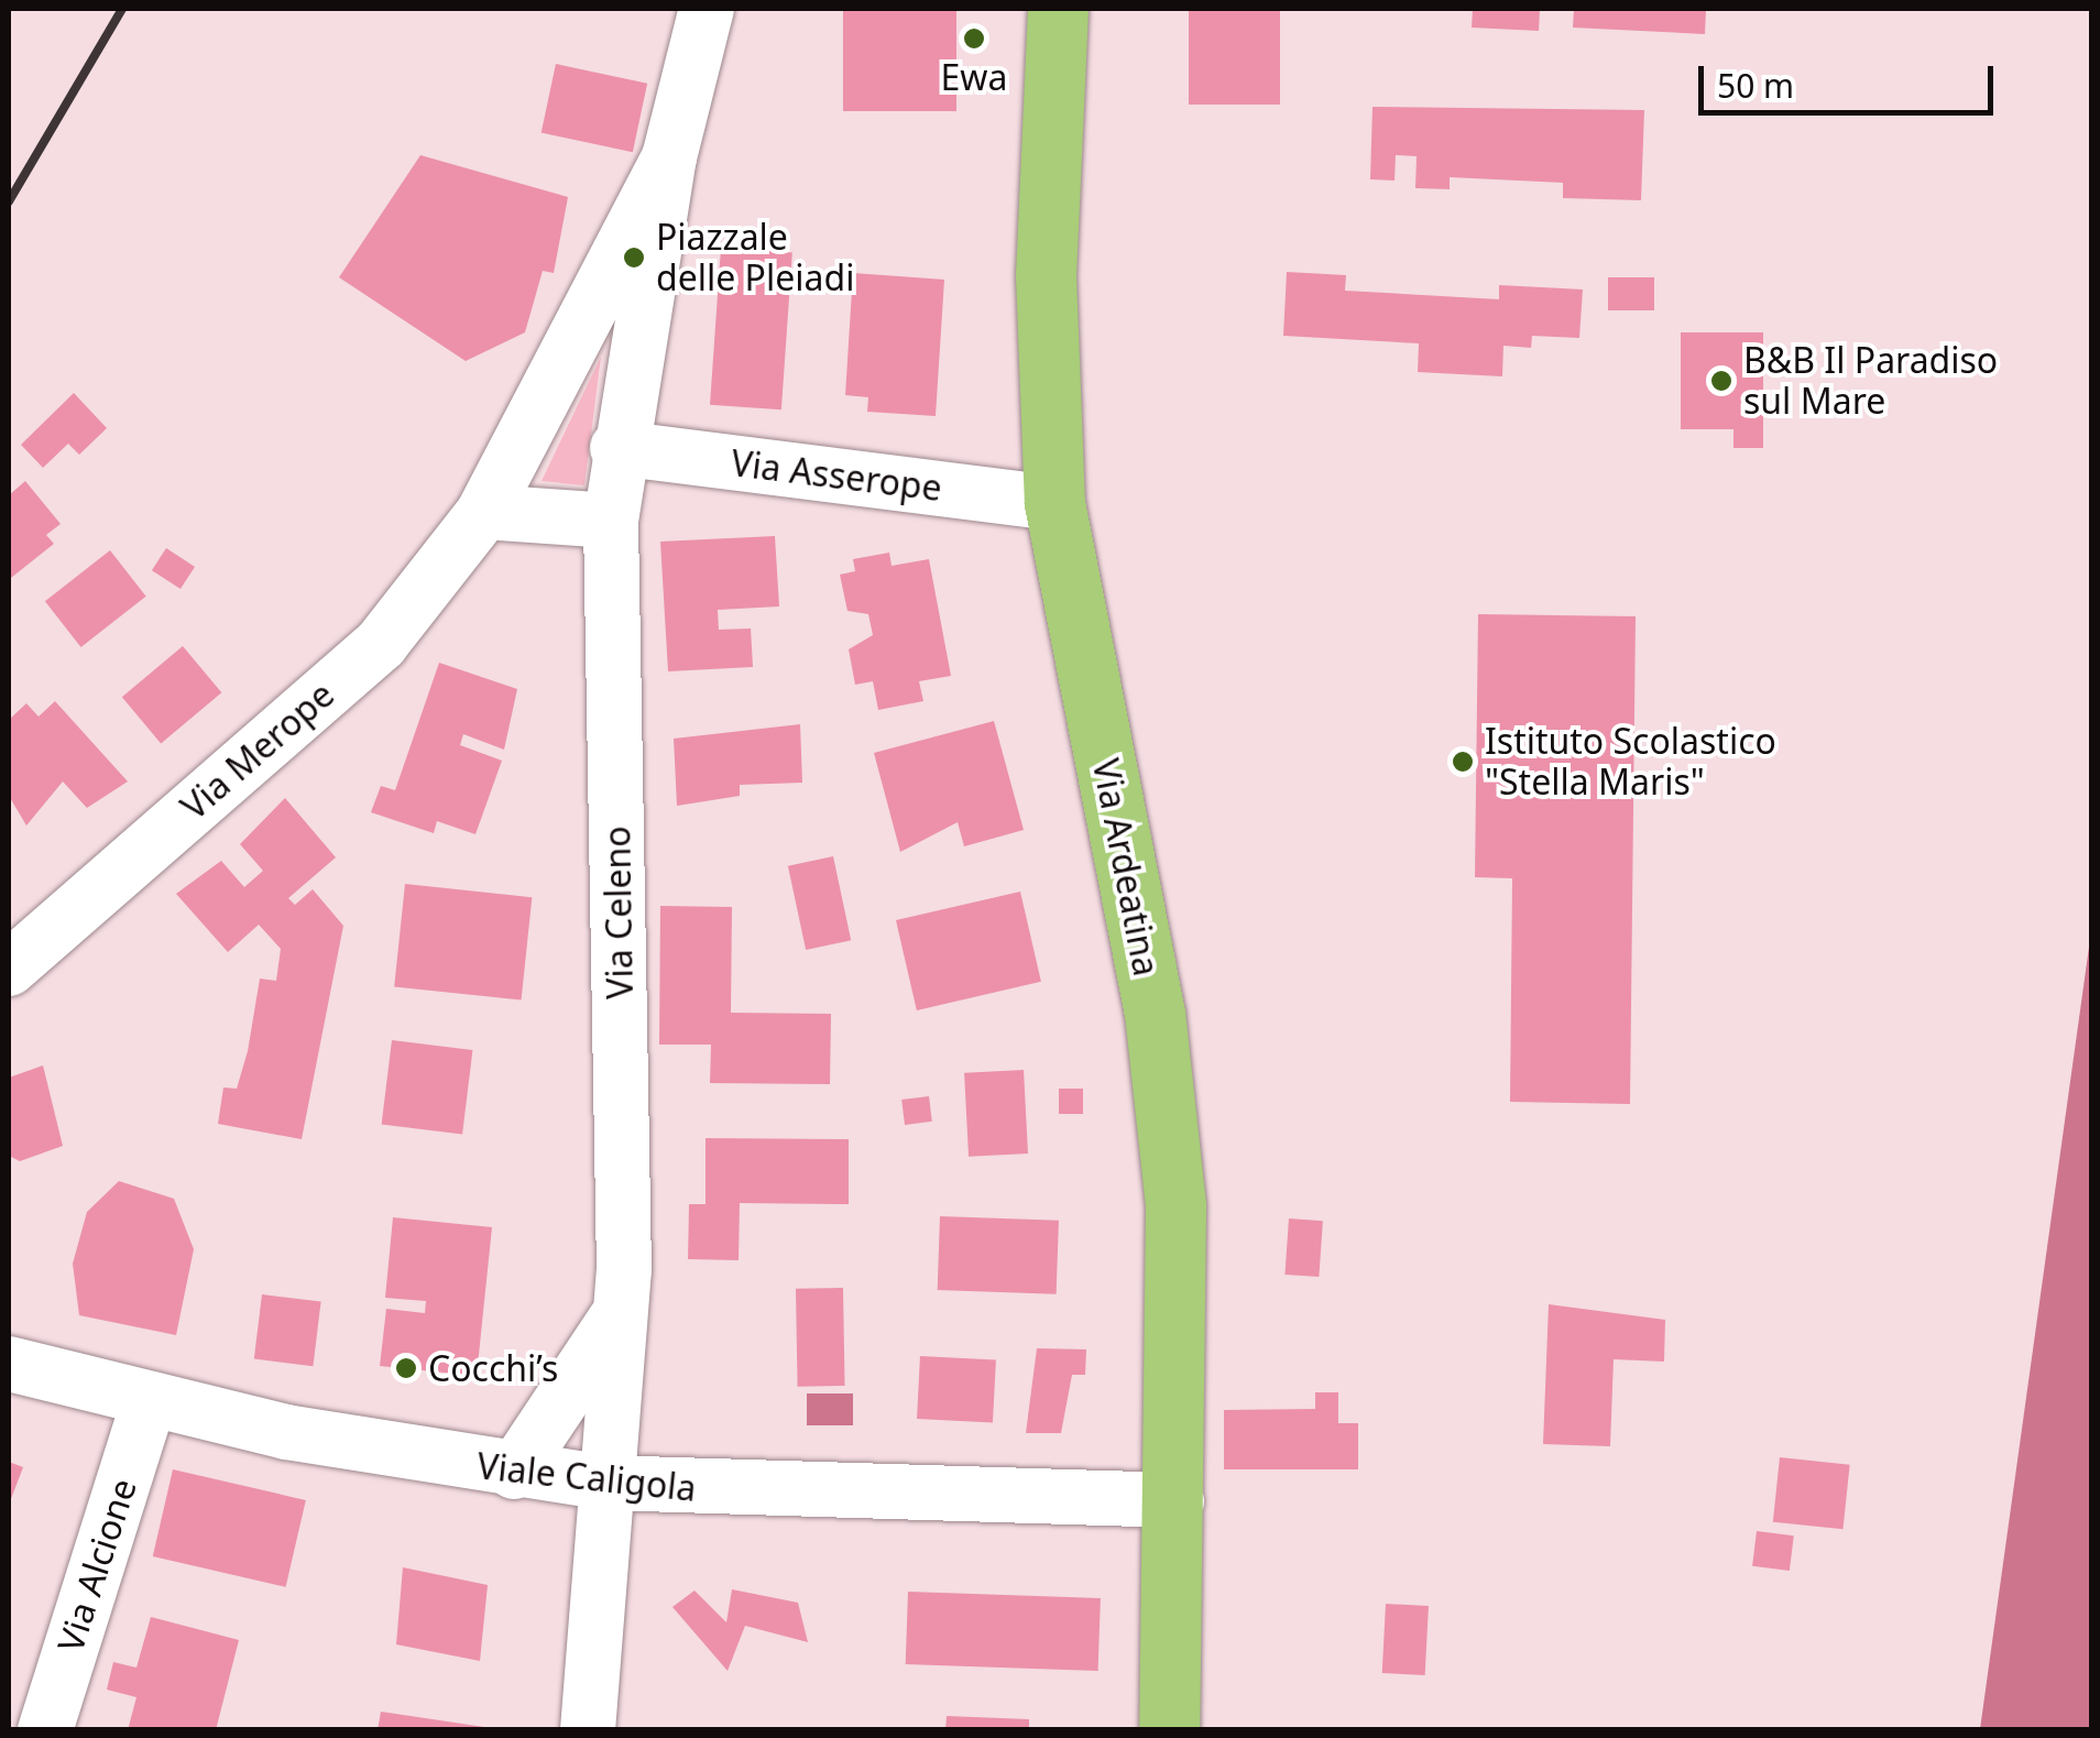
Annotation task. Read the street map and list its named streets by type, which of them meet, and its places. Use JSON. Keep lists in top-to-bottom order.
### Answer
{
  "streets": {
    "main road": ["Via Ardeatina"],
    "street": [
      "Via Asserope",
      "Via Merope",
      "Via Celeno",
      "Viale Caligola",
      "Via Alcione"
    ]
  },
  "crossings": [
    ["Via Asserope", "Via Ardeatina"],
    ["Via Ardeatina", "Viale Caligola"],
    ["Via Celeno", "Viale Caligola"],
    ["Viale Caligola", "Via Alcione"]
  ],
  "places": [
    "Ewa",
    "Piazzale delle Pleiadi",
    "B&B Il Paradiso sul Mare",
    "Istituto Scolastico \"Stella Maris\"",
    "Cocchi’s"
  ],
  "scale_bar": "50 m"
}
